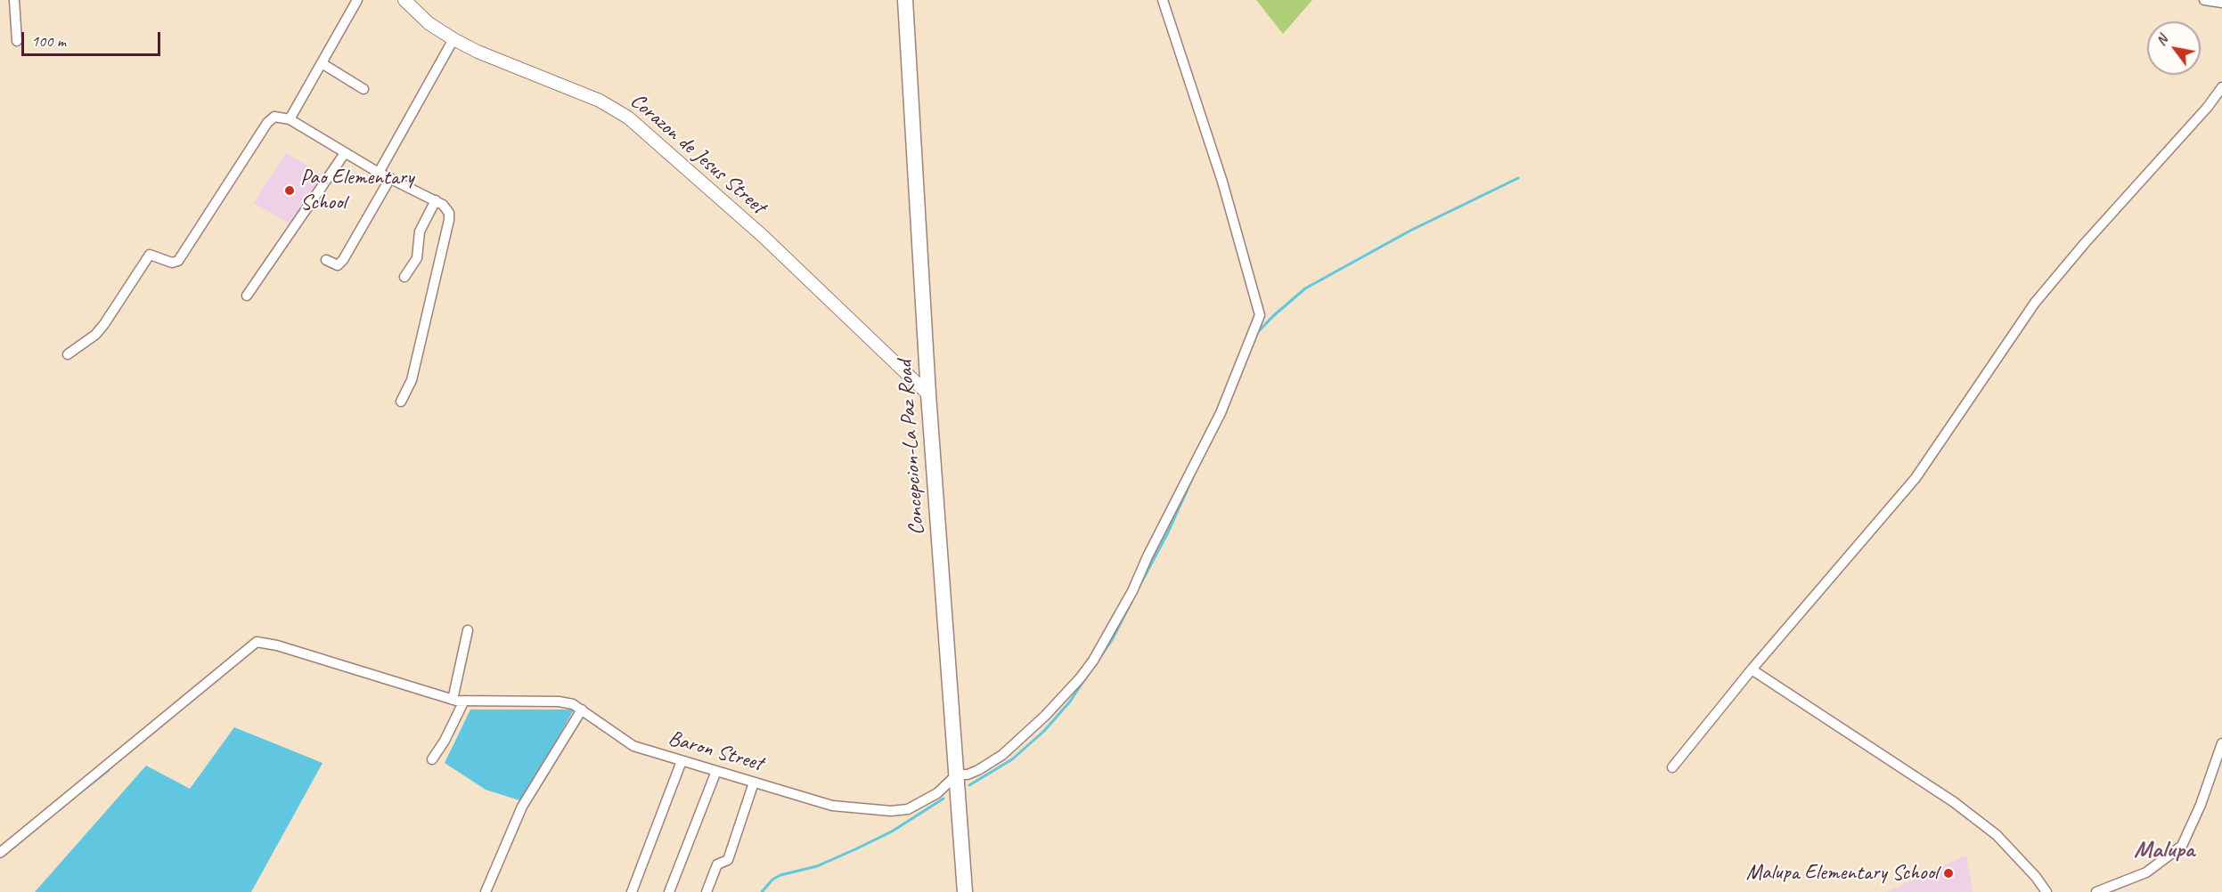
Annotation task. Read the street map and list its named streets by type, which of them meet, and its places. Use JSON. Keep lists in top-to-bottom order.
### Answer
{
  "streets": {
    "main road": ["Concepcion-La Paz Road"],
    "street": ["Corazon de Jesus Street", "Baron Street"]
  },
  "crossings": [
    ["Corazon de Jesus Street", "Concepcion-La Paz Road"],
    ["Concepcion-La Paz Road", "Baron Street"]
  ],
  "districts": ["Malupa"],
  "places": ["Pao Elementary School", "Malupa Elementary School"],
  "scale_bar": "100 m",
  "north": "top left"
}
